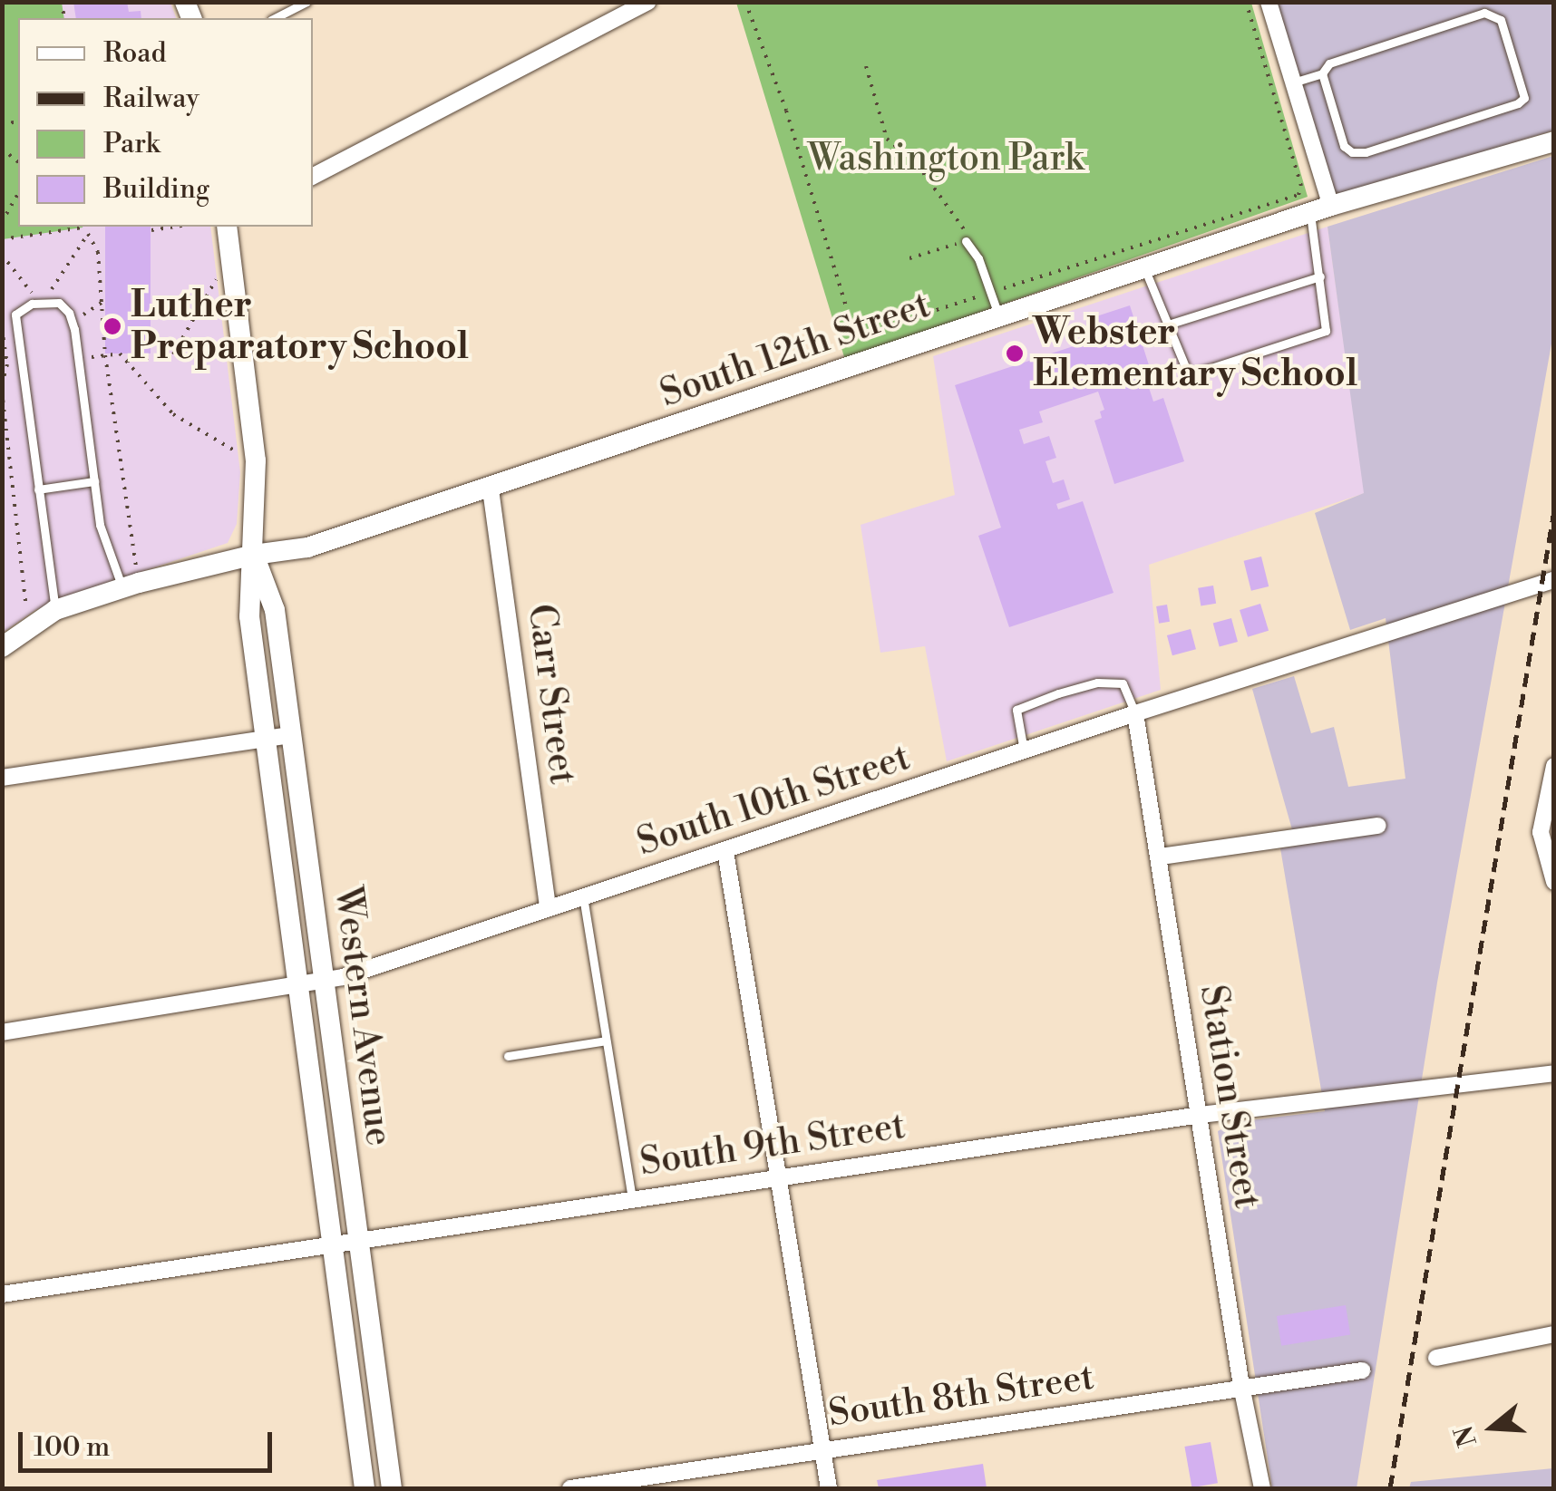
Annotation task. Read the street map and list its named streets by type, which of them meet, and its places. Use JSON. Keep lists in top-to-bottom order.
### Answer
{
  "streets": {
    "street": [
      "South 12th Street",
      "Carr Street",
      "South 10th Street",
      "Western Avenue",
      "Station Street",
      "South 9th Street",
      "South 8th Street"
    ]
  },
  "crossings": [
    ["South 12th Street", "Carr Street"],
    ["South 12th Street", "Western Avenue"],
    ["Carr Street", "South 10th Street"],
    ["South 10th Street", "Western Avenue"],
    ["South 10th Street", "Station Street"],
    ["Western Avenue", "South 9th Street"],
    ["Station Street", "South 9th Street"],
    ["Station Street", "South 8th Street"]
  ],
  "parks": ["Washington Park"],
  "places": ["Luther Preparatory School", "Webster Elementary School"],
  "legend": [
    "Road",
    "Railway",
    "Park",
    "Building"
  ],
  "scale_bar": "100 m",
  "north": "left"
}
